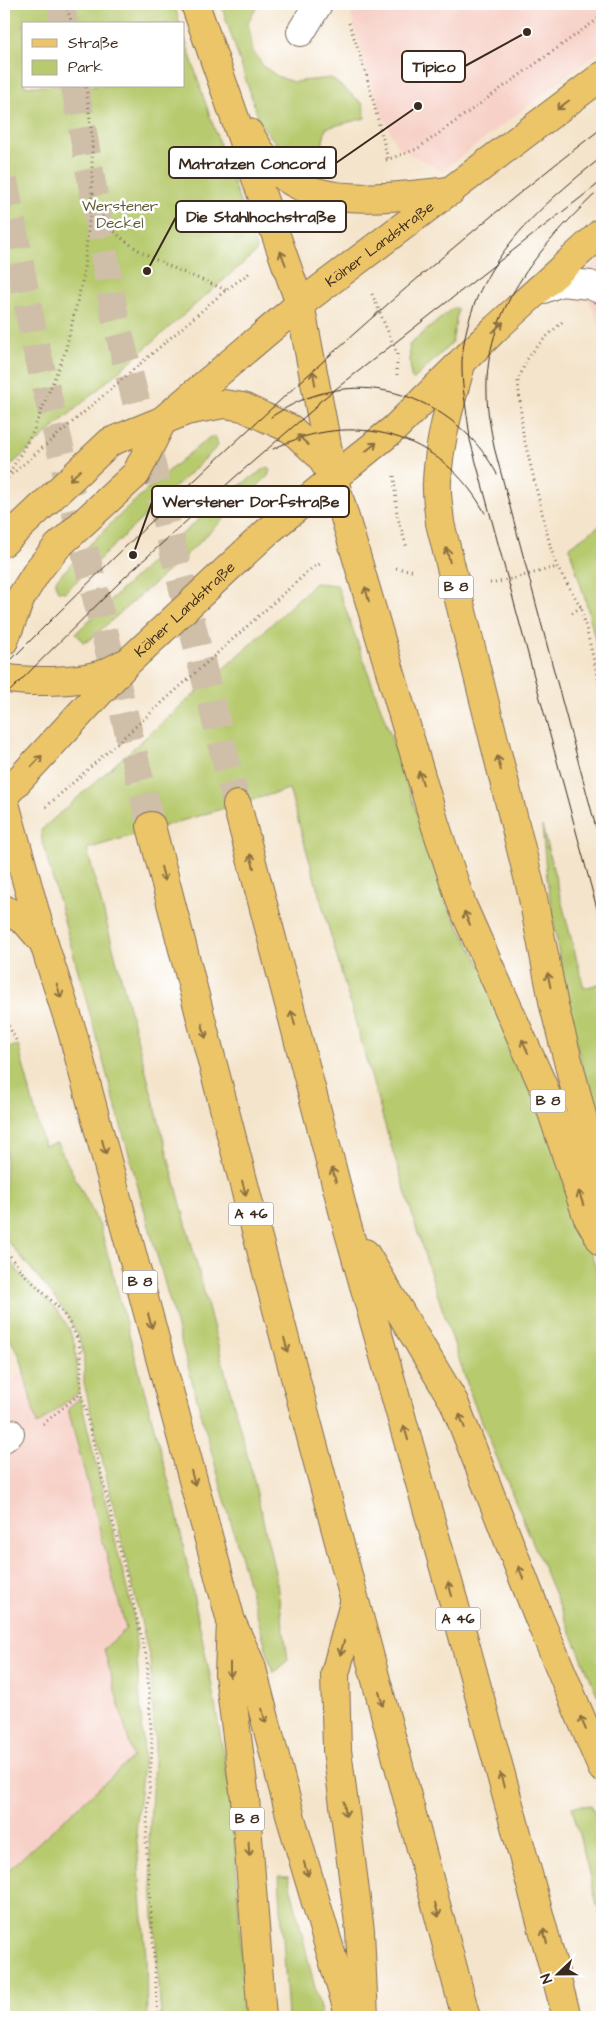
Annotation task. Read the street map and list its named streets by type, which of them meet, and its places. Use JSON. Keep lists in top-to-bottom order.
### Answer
{
  "streets": {
    "main road": ["Kölner Landstraße", "B 8", "A 46"]
  },
  "crossings": [
    ["Kölner Landstraße", "B 8"]
  ],
  "parks": ["Werstener Deckel"],
  "places": [
    "Tipico",
    "Matratzen Concord",
    "Die Stahlhochstraße",
    "Werstener Dorfstraße"
  ],
  "legend": ["Straße", "Park"],
  "north": "left"
}
